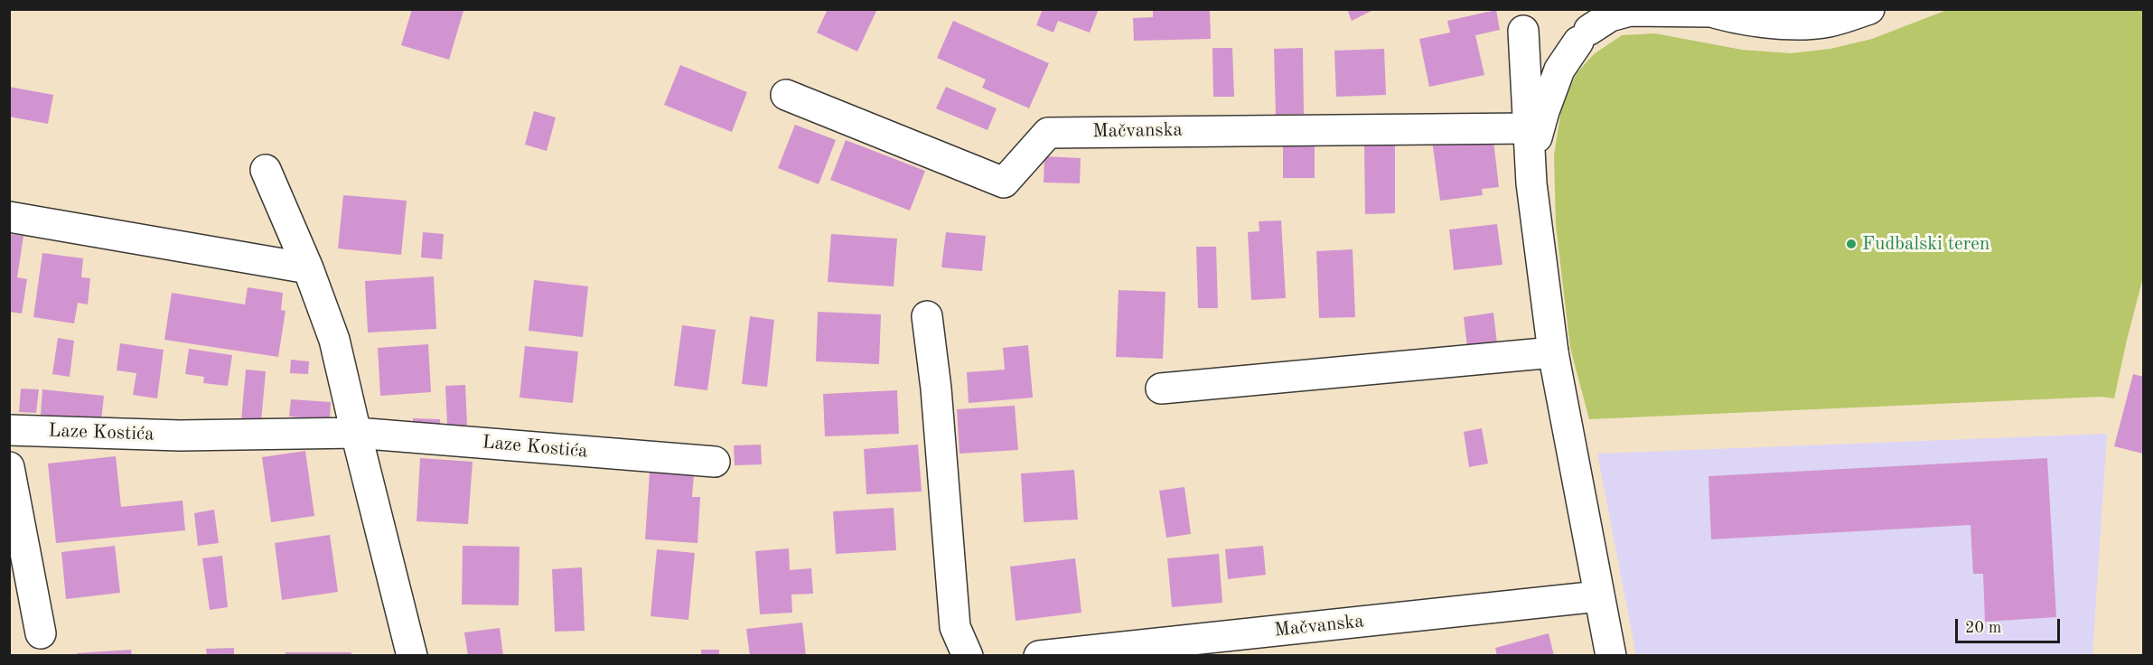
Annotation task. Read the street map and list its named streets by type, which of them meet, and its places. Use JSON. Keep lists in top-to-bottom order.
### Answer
{
  "streets": {
    "street": ["Mačvanska", "Laze Kostića"]
  },
  "places": ["Fudbalski teren"],
  "scale_bar": "20 m"
}
